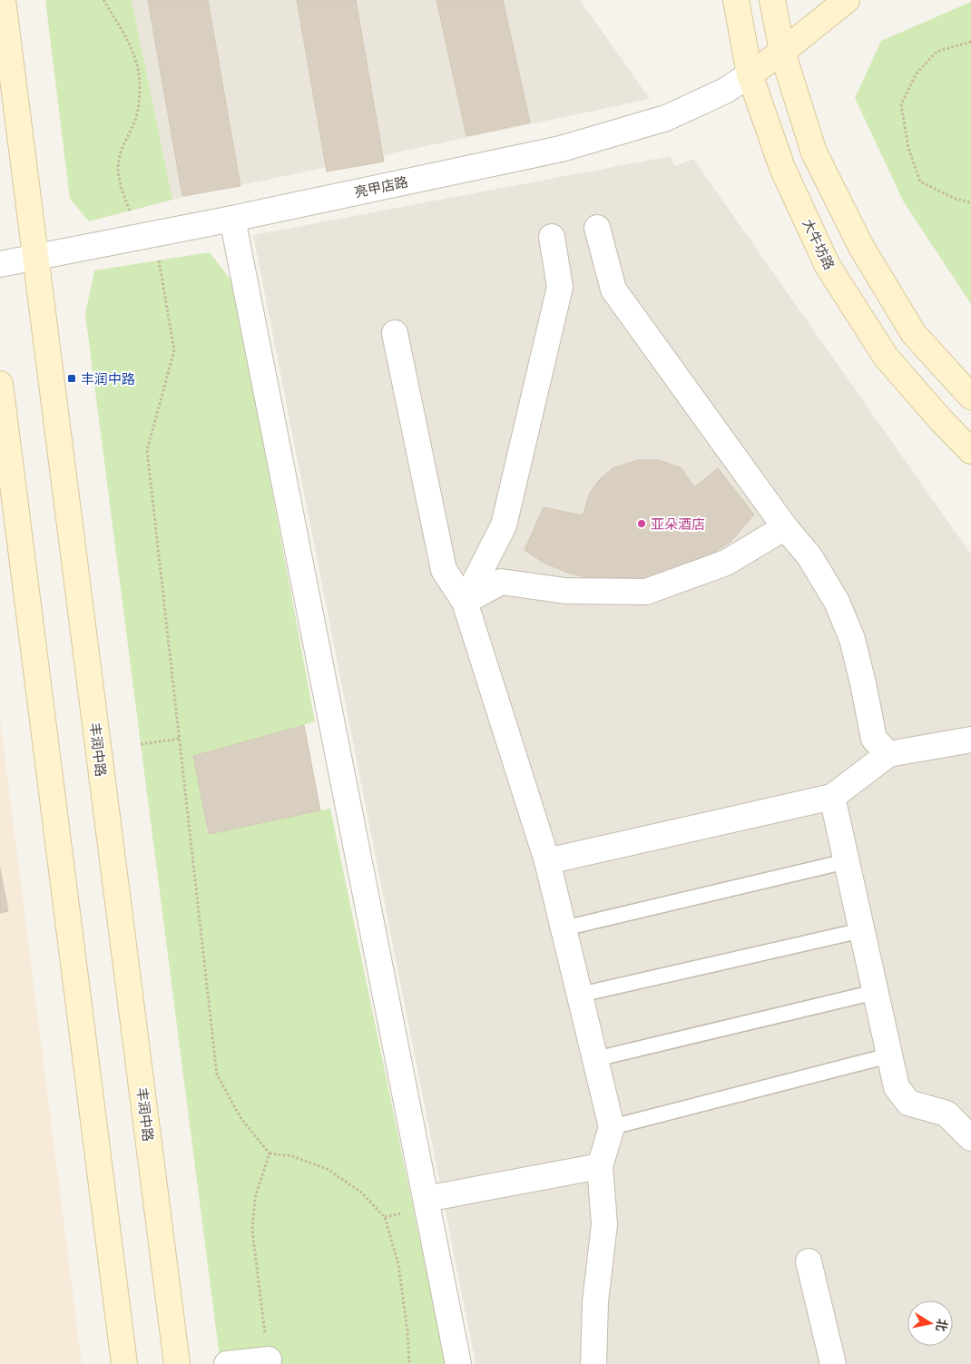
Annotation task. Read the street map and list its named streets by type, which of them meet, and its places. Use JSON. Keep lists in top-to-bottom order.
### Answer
{
  "streets": {
    "street": ["亮甲店路", "大牛坊路", "丰润中路"]
  },
  "crossings": [
    ["亮甲店路", "大牛坊路"],
    ["亮甲店路", "丰润中路"]
  ],
  "places": {
    "transit": ["丰润中路"],
    "other": ["亚朵酒店"]
  },
  "north": "right"
}
